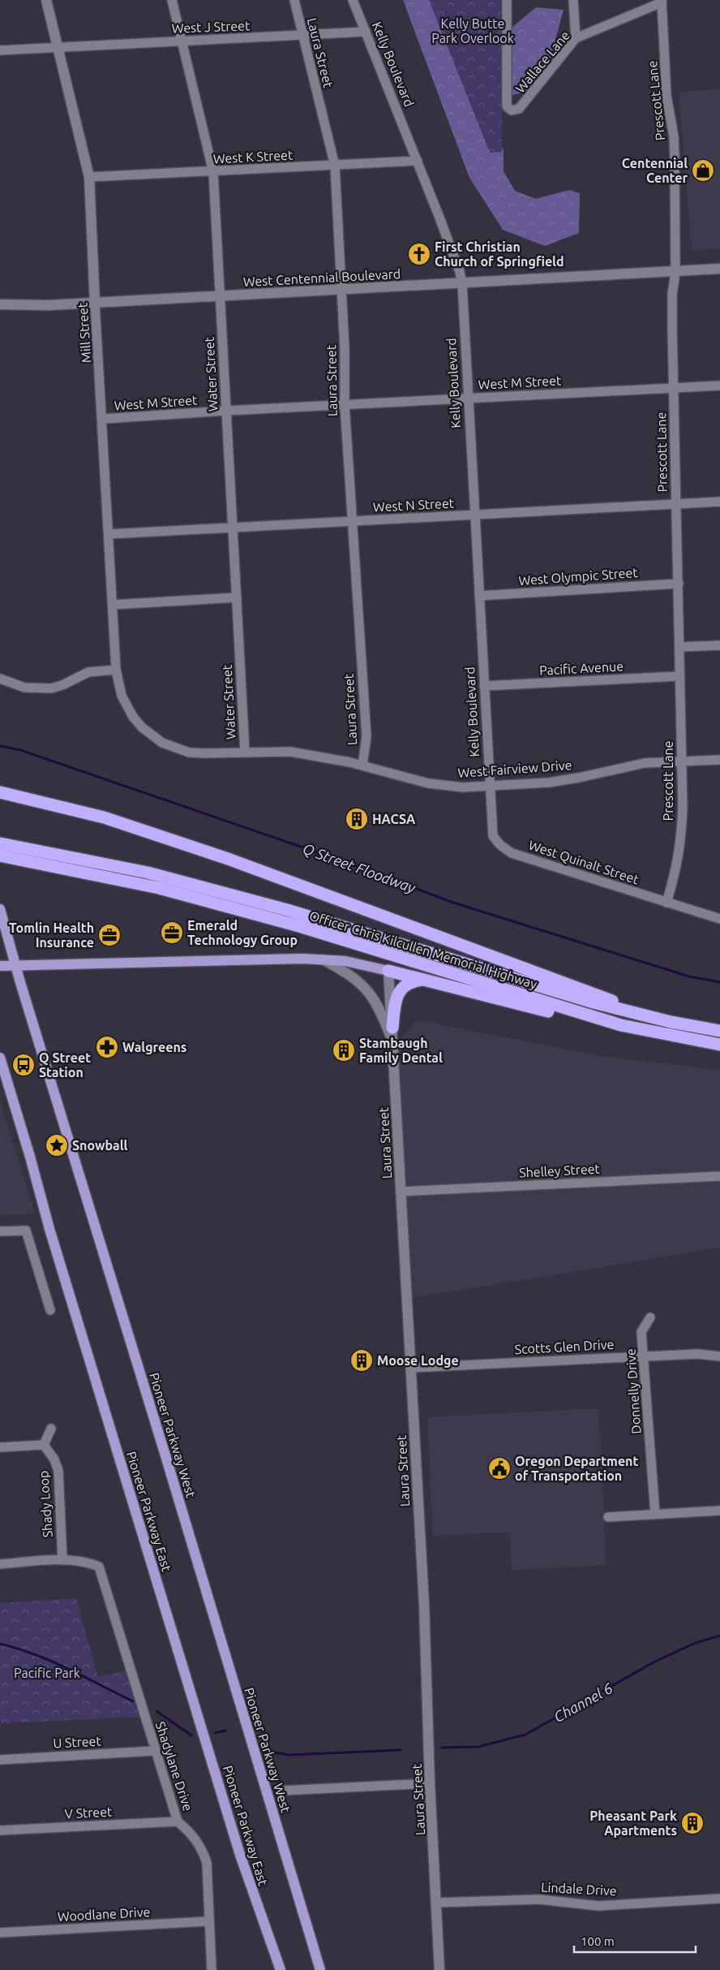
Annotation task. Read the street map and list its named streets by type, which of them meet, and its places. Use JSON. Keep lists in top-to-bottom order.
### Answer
{
  "streets": {
    "highway": ["Officer Chris Kilcullen Memorial Highway"],
    "main road": ["Pioneer Parkway West", "Pioneer Parkway East"],
    "street": [
      "West J Street",
      "Laura Street",
      "Wallace Lane",
      "Kelly Boulevard",
      "Prescott Lane",
      "West K Street",
      "West Centennial Boulevard",
      "Mill Street",
      "Water Street",
      "West M Street",
      "West N Street",
      "West Olympic Street",
      "Pacific Avenue",
      "West Fairview Drive",
      "West Quinalt Street",
      "Shelley Street",
      "Scotts Glen Drive",
      "Donnelly Drive",
      "Shady Loop",
      "U Street",
      "Shadylane Drive",
      "V Street",
      "Lindale Drive",
      "Woodlane Drive"
    ]
  },
  "crossings": [
    ["West J Street", "Laura Street"],
    ["West J Street", "Kelly Boulevard"],
    ["West J Street", "Mill Street"],
    ["West J Street", "Water Street"],
    ["Laura Street", "West K Street"],
    ["Laura Street", "West Centennial Boulevard"],
    ["Laura Street", "West M Street"],
    ["Laura Street", "West N Street"],
    ["Laura Street", "West Fairview Drive"],
    ["Laura Street", "Shelley Street"],
    ["Laura Street", "Scotts Glen Drive"],
    ["Laura Street", "Lindale Drive"],
    ["Wallace Lane", "Prescott Lane"],
    ["Kelly Boulevard", "West K Street"],
    ["Kelly Boulevard", "West Centennial Boulevard"],
    ["Kelly Boulevard", "West M Street"],
    ["Kelly Boulevard", "West N Street"],
    ["Kelly Boulevard", "West Olympic Street"],
    ["Kelly Boulevard", "Pacific Avenue"],
    ["Kelly Boulevard", "West Fairview Drive"],
    ["Kelly Boulevard", "West Quinalt Street"],
    ["Prescott Lane", "West Centennial Boulevard"],
    ["Prescott Lane", "West M Street"],
    ["Prescott Lane", "West N Street"],
    ["Prescott Lane", "West Olympic Street"],
    ["Prescott Lane", "Pacific Avenue"],
    ["Prescott Lane", "West Fairview Drive"],
    ["Prescott Lane", "West Quinalt Street"],
    ["West K Street", "Mill Street"],
    ["West K Street", "Water Street"],
    ["West Centennial Boulevard", "Mill Street"],
    ["West Centennial Boulevard", "Water Street"],
    ["Mill Street", "West M Street"],
    ["Mill Street", "West N Street"],
    ["Mill Street", "West Fairview Drive"],
    ["Water Street", "West M Street"],
    ["Water Street", "West N Street"],
    ["Water Street", "West Fairview Drive"],
    ["West Fairview Drive", "West Quinalt Street"],
    ["Scotts Glen Drive", "Donnelly Drive"],
    ["Shady Loop", "Shadylane Drive"],
    ["U Street", "Shadylane Drive"],
    ["Shadylane Drive", "V Street"],
    ["Shadylane Drive", "Woodlane Drive"]
  ],
  "water": ["Q Street Floodway", "Channel 6"],
  "parks": ["Kelly Butte Park Overlook", "Pacific Park"],
  "places": {
    "shop": ["Centennial Center"],
    "church": ["First Christian Church of Springfield"],
    "building": [
      "HACSA",
      "Stambaugh Family Dental",
      "Moose Lodge",
      "Pheasant Park Apartments"
    ],
    "office": ["Emerald Technology Group", "Tomlin Health Insurance"],
    "pharmacy": ["Walgreens"],
    "bus stop": ["Q Street Station"],
    "place": ["Snowball"],
    "public building": ["Oregon Department of Transportation"]
  },
  "scale_bar": "100 m"
}
